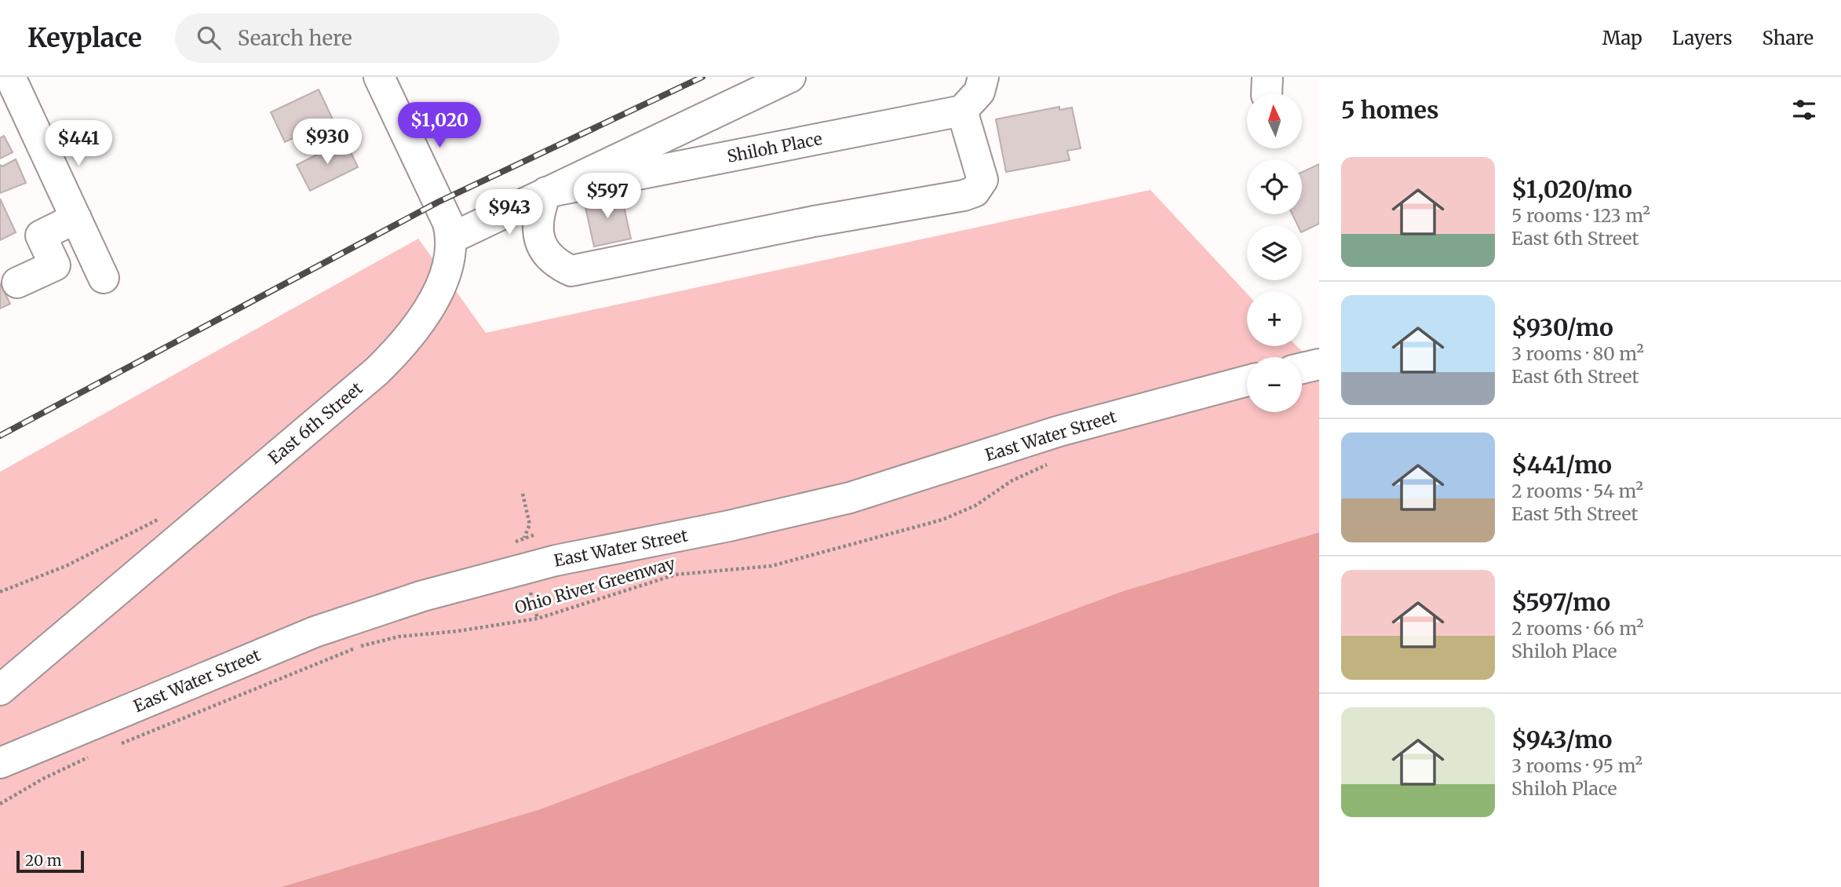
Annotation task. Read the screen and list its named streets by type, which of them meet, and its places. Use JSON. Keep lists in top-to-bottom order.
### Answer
{
  "streets": {
    "street": ["Shiloh Place", "East 6th Street", "East Water Street"],
    "path": ["Ohio River Greenway"]
  },
  "crossings": [
    ["Shiloh Place", "East 6th Street"]
  ],
  "scale_bar": "20 m",
  "north": "top",
  "page": {
    "header": "Keyplace",
    "search": "Search here",
    "nav": ["Map", "Layers", "Share"],
    "heading": "5 homes",
    "map_buttons": ["+", "−"],
    "price": [
      "$1,020",
      "$930",
      "$441",
      "$597",
      "$943"
    ],
    "list": [
      {
        "name": "$1,020/mo",
        "note": "5 rooms · 123 m² · East 6th Street"
      },
      {
        "name": "$930/mo",
        "note": "3 rooms · 80 m² · East 6th Street"
      },
      {
        "name": "$441/mo",
        "note": "2 rooms · 54 m² · East 5th Street"
      },
      {
        "name": "$597/mo",
        "note": "2 rooms · 66 m² · Shiloh Place"
      },
      {
        "name": "$943/mo",
        "note": "3 rooms · 95 m² · Shiloh Place"
      }
    ],
    "scale": "20 m"
  }
}
